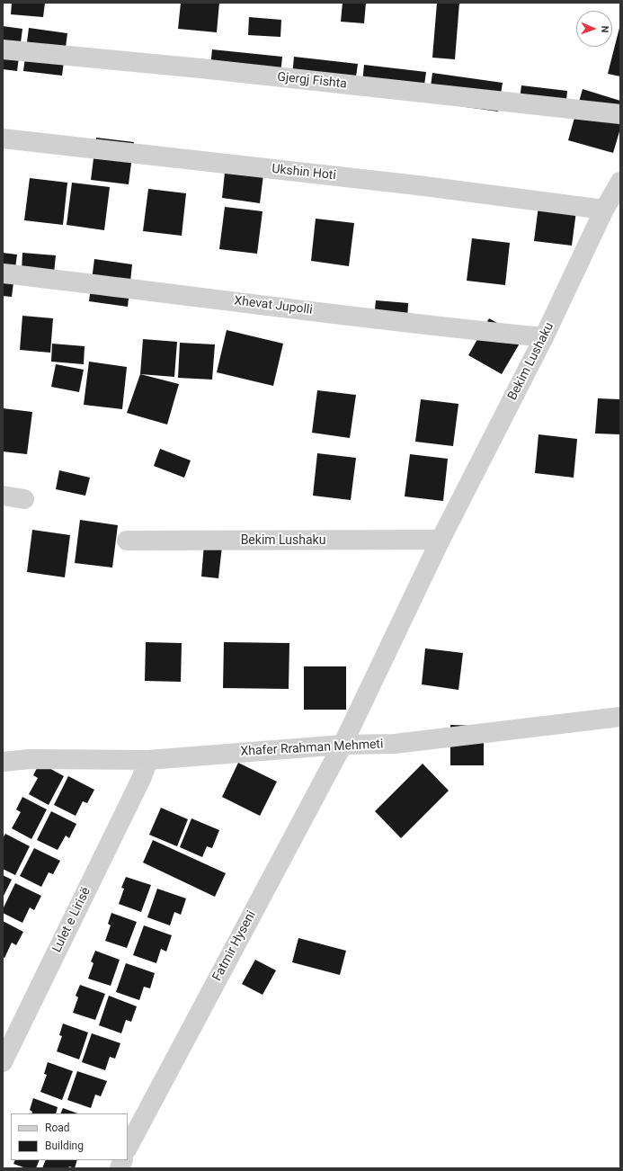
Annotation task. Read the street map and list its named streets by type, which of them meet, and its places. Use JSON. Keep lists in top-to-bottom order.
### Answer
{
  "streets": {
    "street": [
      "Gjergj Fishta",
      "Ukshin Hoti",
      "Xhevat Jupolli",
      "Bekim Lushaku",
      "Xhafer Rrahman Mehmeti",
      "Lulet e Lirisë",
      "Fatmir Hyseni"
    ]
  },
  "crossings": [
    ["Ukshin Hoti", "Bekim Lushaku"],
    ["Xhevat Jupolli", "Bekim Lushaku"],
    ["Bekim Lushaku", "Xhafer Rrahman Mehmeti"],
    ["Bekim Lushaku", "Fatmir Hyseni"],
    ["Xhafer Rrahman Mehmeti", "Lulet e Lirisë"],
    ["Xhafer Rrahman Mehmeti", "Fatmir Hyseni"]
  ],
  "legend": ["Road", "Building"],
  "north": "right"
}
